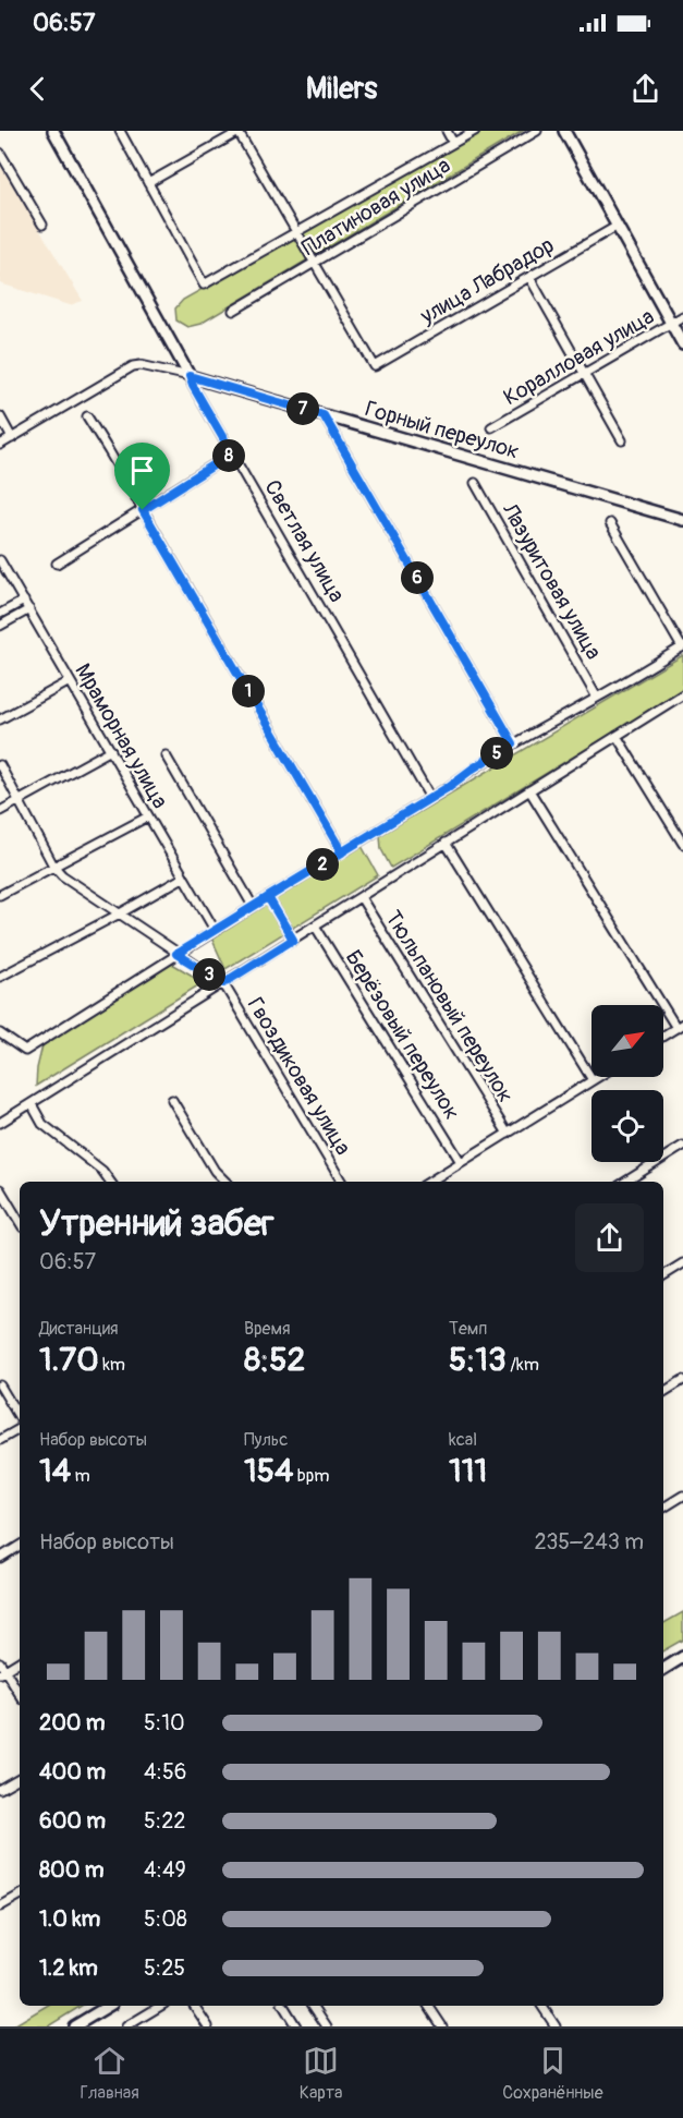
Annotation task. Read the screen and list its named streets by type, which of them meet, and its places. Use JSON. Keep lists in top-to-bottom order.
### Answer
{
  "streets": {
    "street": [
      "Платиновая улица",
      "улица Лабрадор",
      "Коралловая улица",
      "Горный переулок",
      "Светлая улица",
      "Лазуритовая улица",
      "Мраморная улица",
      "Тюльпановый переулок",
      "Берёзовый переулок",
      "Гвоздиковая улица"
    ]
  },
  "crossings": [
    ["Платиновая улица", "улица Лабрадор"],
    ["Горный переулок", "Светлая улица"]
  ],
  "north": "top right",
  "page": {
    "status": "06:57",
    "header": "Milers",
    "pins": [
      "7",
      "8",
      "6",
      "1",
      "5",
      "2",
      "3"
    ],
    "heading": ["Утренний забег", "06:57"],
    "stats": [
      ["Дистанция", "1.70 km"],
      ["Время", "8:52"],
      ["Темп", "5:13 /km"],
      ["Набор высоты", "14 m"],
      ["Пульс", "154 bpm"],
      ["kcal", "111"]
    ],
    "chart": ["Набор высоты", "235–243 m"],
    "list": [
      {
        "name": "200 m",
        "note": "5:10"
      },
      {
        "name": "400 m",
        "note": "4:56"
      },
      {
        "name": "600 m",
        "note": "5:22"
      },
      {
        "name": "800 m",
        "note": "4:49"
      },
      {
        "name": "1.0 km",
        "note": "5:08"
      },
      {
        "name": "1.2 km",
        "note": "5:25"
      }
    ],
    "tabs": ["Главная", "Карта", "Сохранённые"]
  }
}
